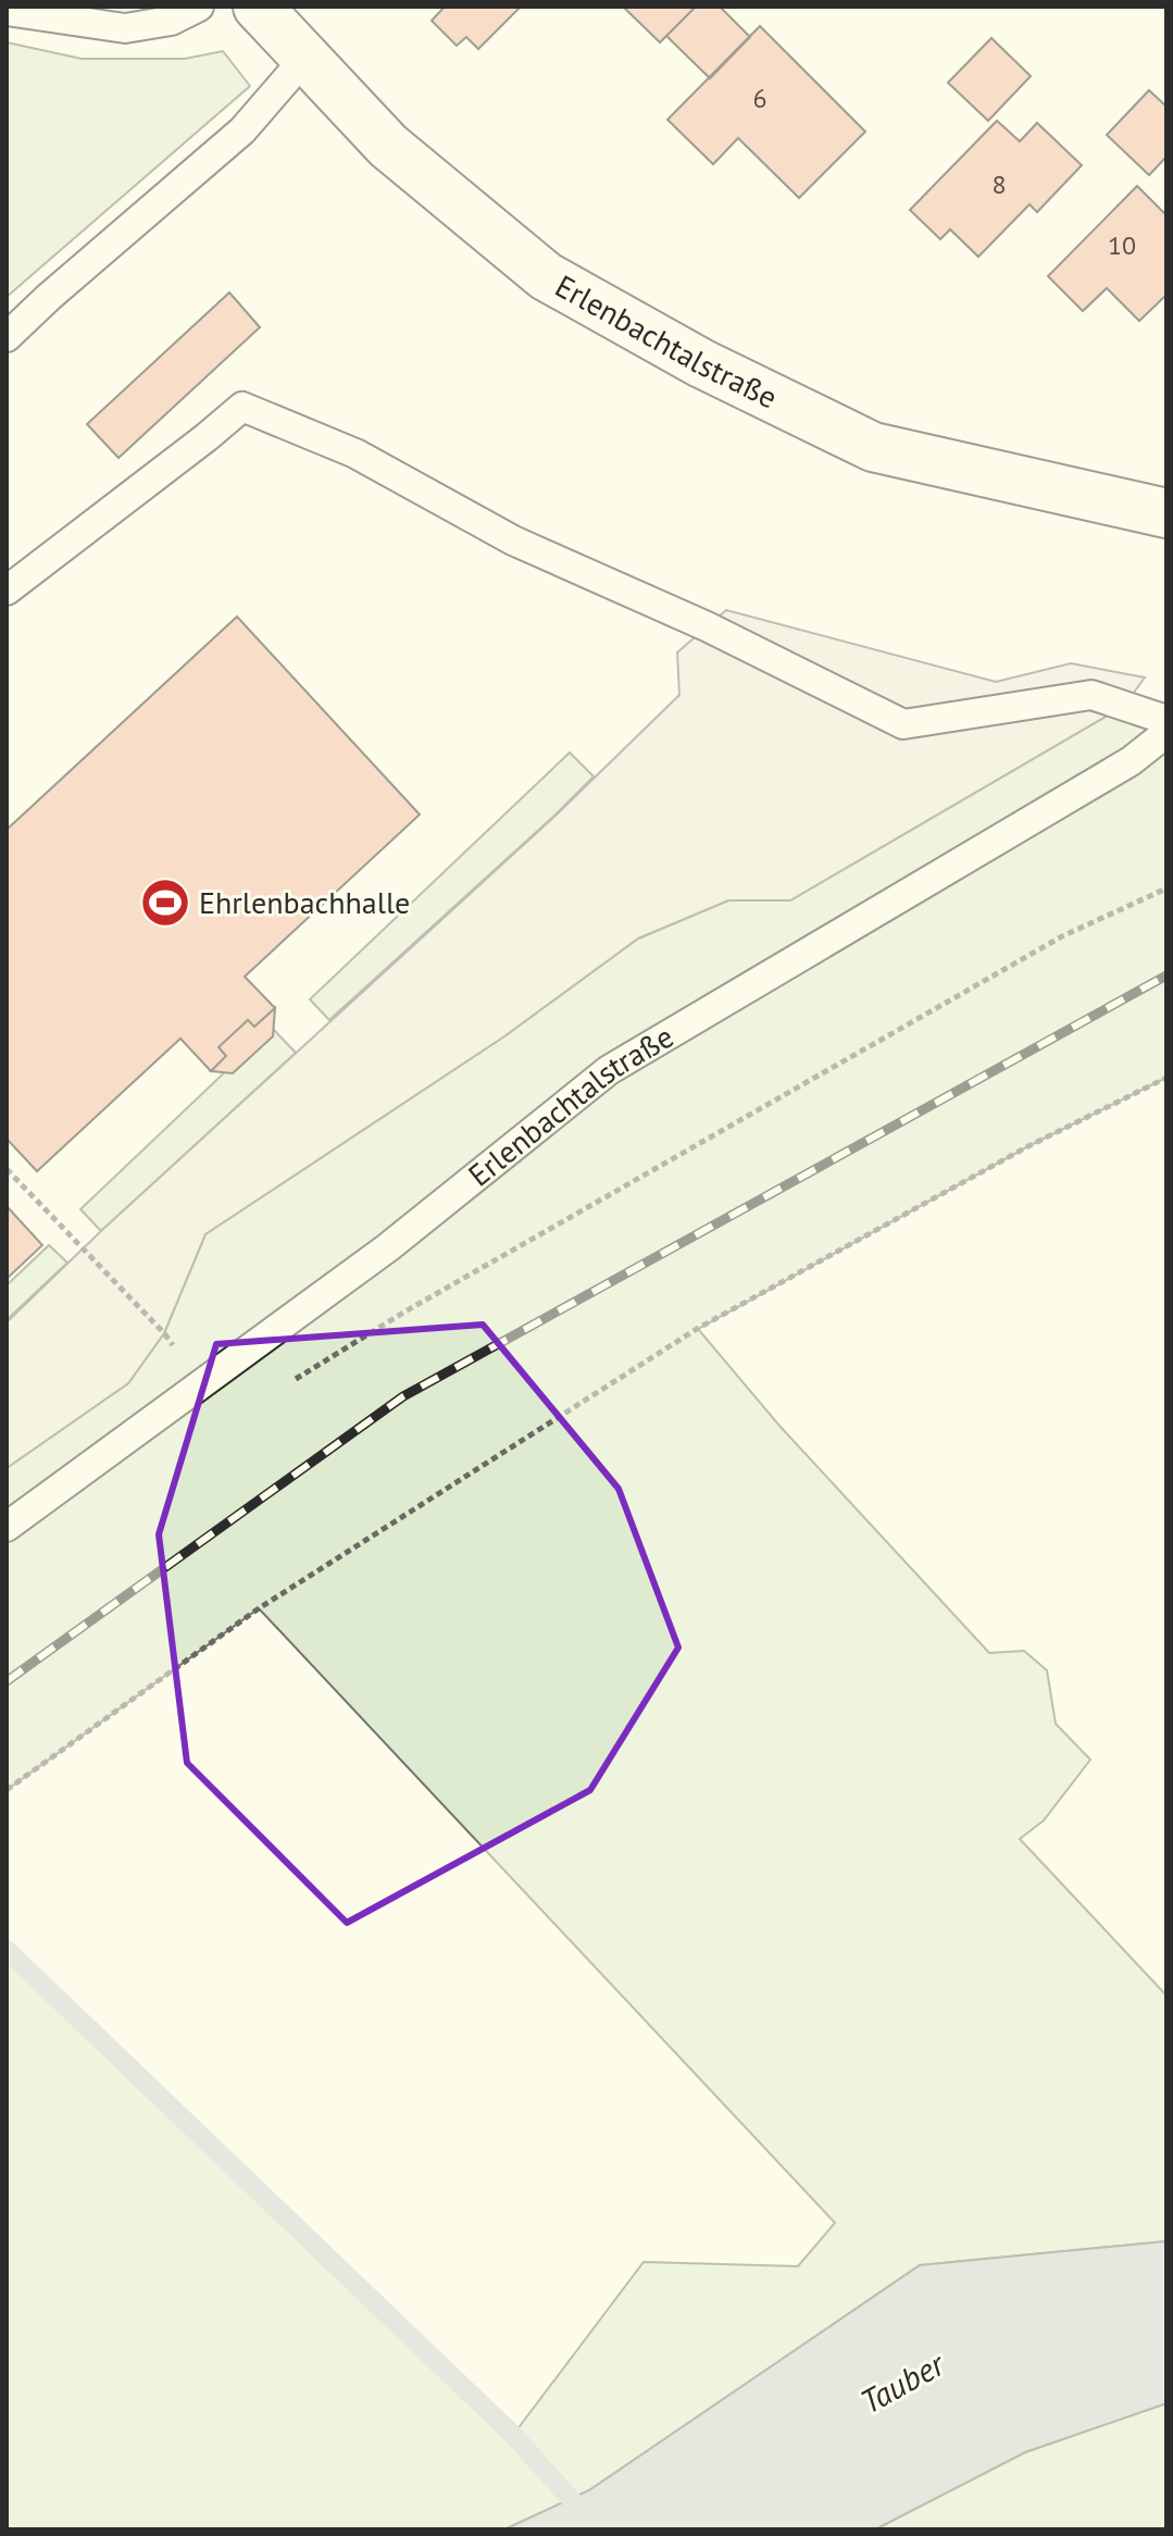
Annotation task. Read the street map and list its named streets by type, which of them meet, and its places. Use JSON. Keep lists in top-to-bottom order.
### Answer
{
  "streets": {
    "street": ["Erlenbachtalstraße"]
  },
  "water": ["Tauber"],
  "places": {
    "sports": ["Ehrlenbachhalle"]
  },
  "house_numbers": ["6", "8", "10"]
}
